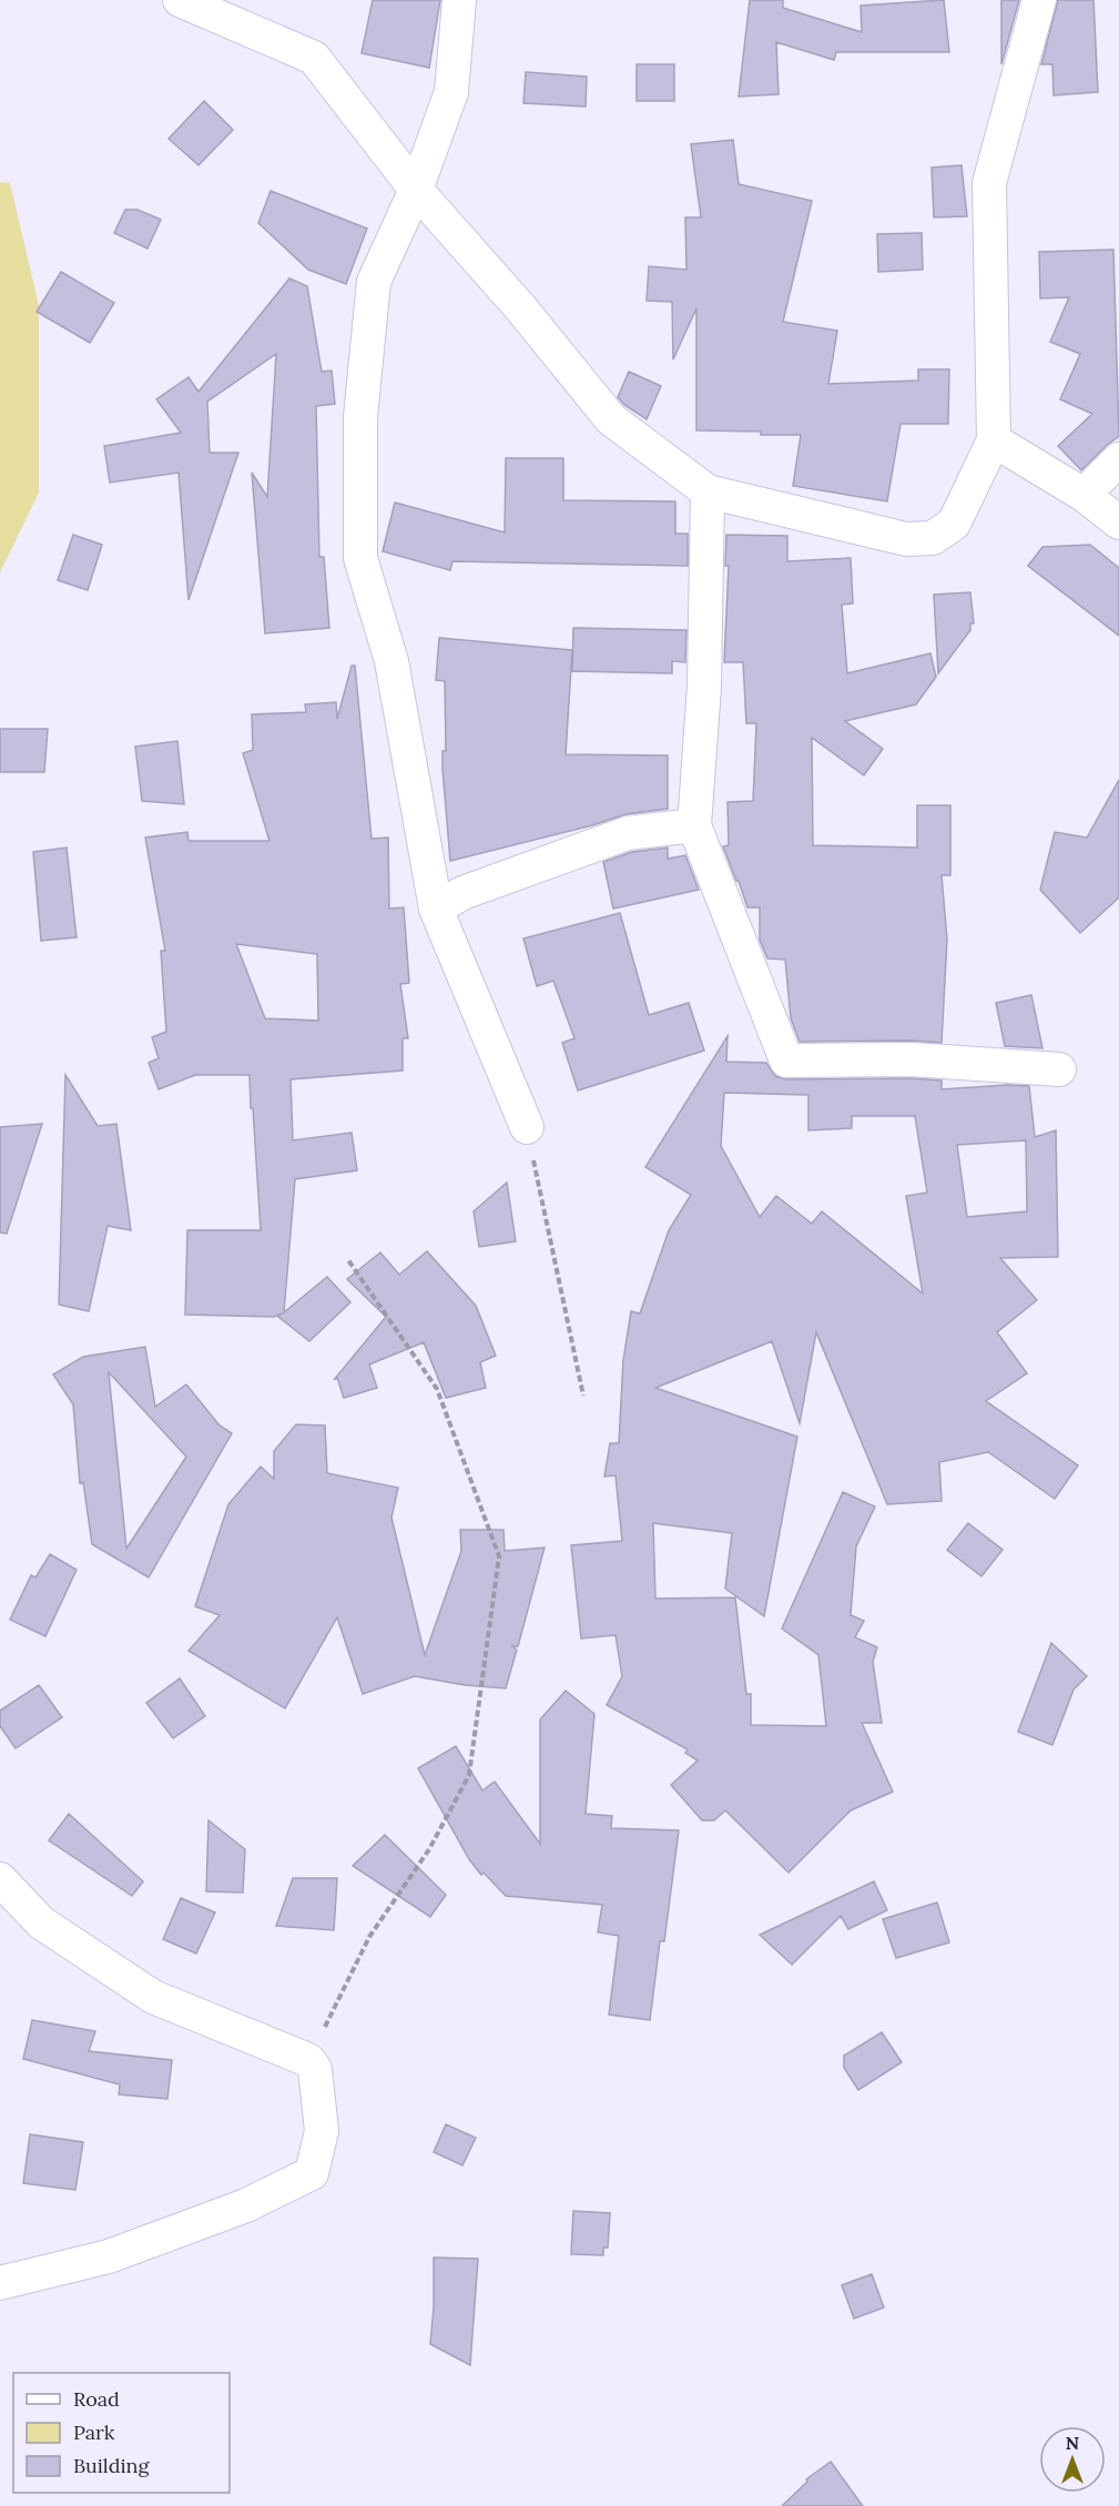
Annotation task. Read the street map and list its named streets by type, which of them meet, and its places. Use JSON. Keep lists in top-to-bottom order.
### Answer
{
  "legend": ["Road", "Park", "Building"],
  "north": "top"
}
